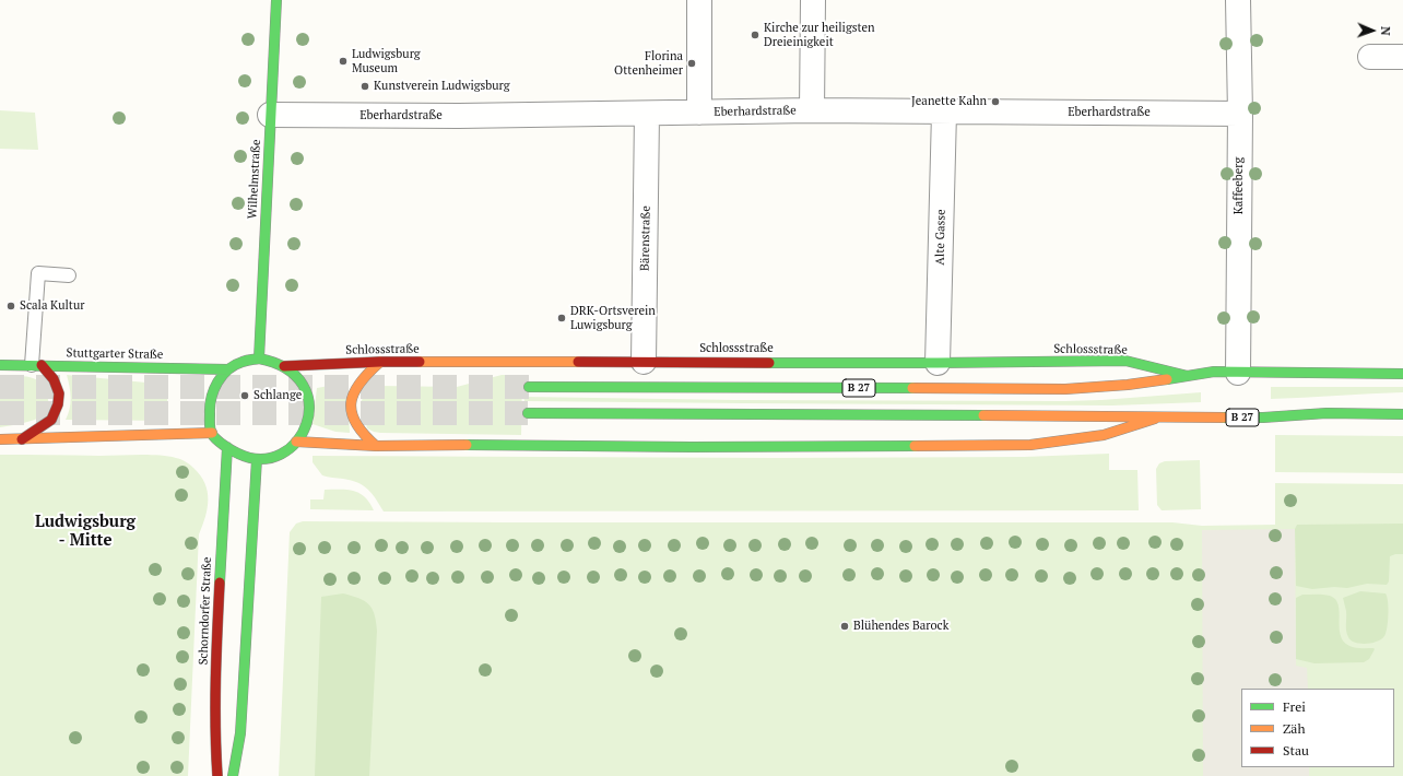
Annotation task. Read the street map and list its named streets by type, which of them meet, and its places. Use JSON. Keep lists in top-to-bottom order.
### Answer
{
  "streets": {
    "main road": [
      "Wilhelmstraße",
      "Schlossstraße",
      "Stuttgarter Straße",
      "B 27",
      "Schorndorfer Straße"
    ],
    "street": [
      "Eberhardstraße",
      "Kaffeeberg",
      "Alte Gasse",
      "Bärenstraße"
    ]
  },
  "crossings": [
    ["Eberhardstraße", "Wilhelmstraße"],
    ["Eberhardstraße", "Kaffeeberg"],
    ["Eberhardstraße", "Alte Gasse"],
    ["Eberhardstraße", "Bärenstraße"],
    ["Wilhelmstraße", "Schlossstraße"],
    ["Wilhelmstraße", "Stuttgarter Straße"],
    ["Wilhelmstraße", "Schorndorfer Straße"],
    ["Kaffeeberg", "Schlossstraße"],
    ["Alte Gasse", "Schlossstraße"],
    ["Bärenstraße", "Schlossstraße"],
    ["Schlossstraße", "Stuttgarter Straße"],
    ["Schlossstraße", "Schorndorfer Straße"],
    ["Stuttgarter Straße", "Schorndorfer Straße"]
  ],
  "districts": ["Ludwigsburg - Mitte"],
  "places": [
    "Kirche zur heiligsten Dreieinigkeit",
    "Ludwigsburg Museum",
    "Florina Ottenheimer",
    "Kunstverein Ludwigsburg",
    "Jeanette Kahn",
    "Scala Kultur",
    "DRK-Ortsverein Luwigsburg",
    "Schlange",
    "Blühendes Barock"
  ],
  "legend": ["Frei", "Zäh", "Stau"],
  "north": "right"
}
